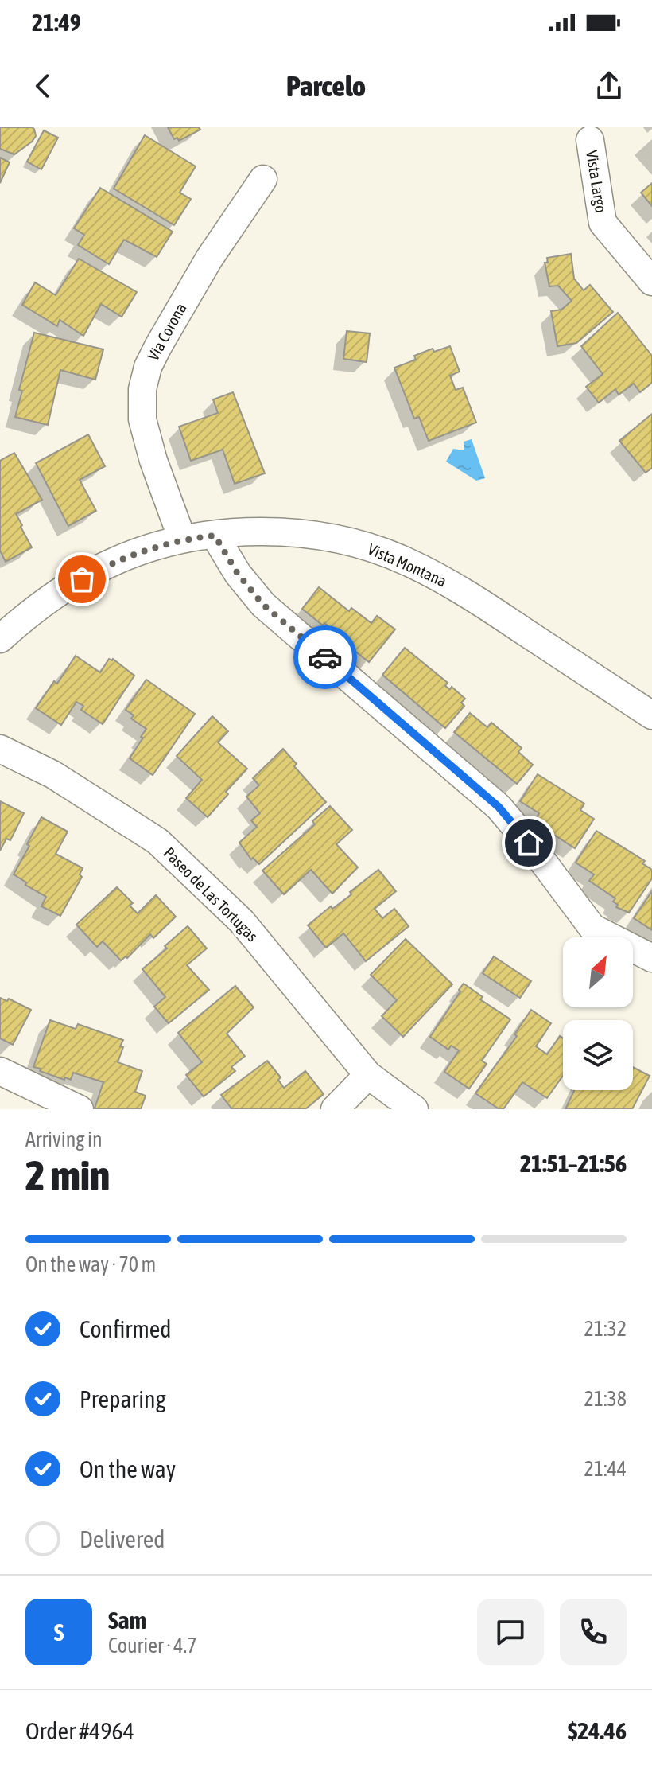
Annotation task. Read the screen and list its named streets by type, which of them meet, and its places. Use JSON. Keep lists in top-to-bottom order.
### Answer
{
  "streets": {
    "street": [
      "Vista Largo",
      "Via Corona",
      "Vista Montana",
      "Paseo de Las Tortugas"
    ]
  },
  "crossings": [
    ["Via Corona", "Vista Montana"]
  ],
  "north": "top right",
  "page": {
    "status": "21:49",
    "header": "Parcelo",
    "heading": ["2 min", "Arriving in", "21:51–21:56"],
    "panel": [
      "Sam",
      "Courier · 4.7",
      "Order #4964",
      "$24.46"
    ],
    "bar": "On the way · 70 m",
    "list": [
      ["Confirmed", "21:32"],
      ["Preparing", "21:38"],
      ["On the way", "21:44"],
      "Delivered"
    ],
    "round": "S"
  }
}
